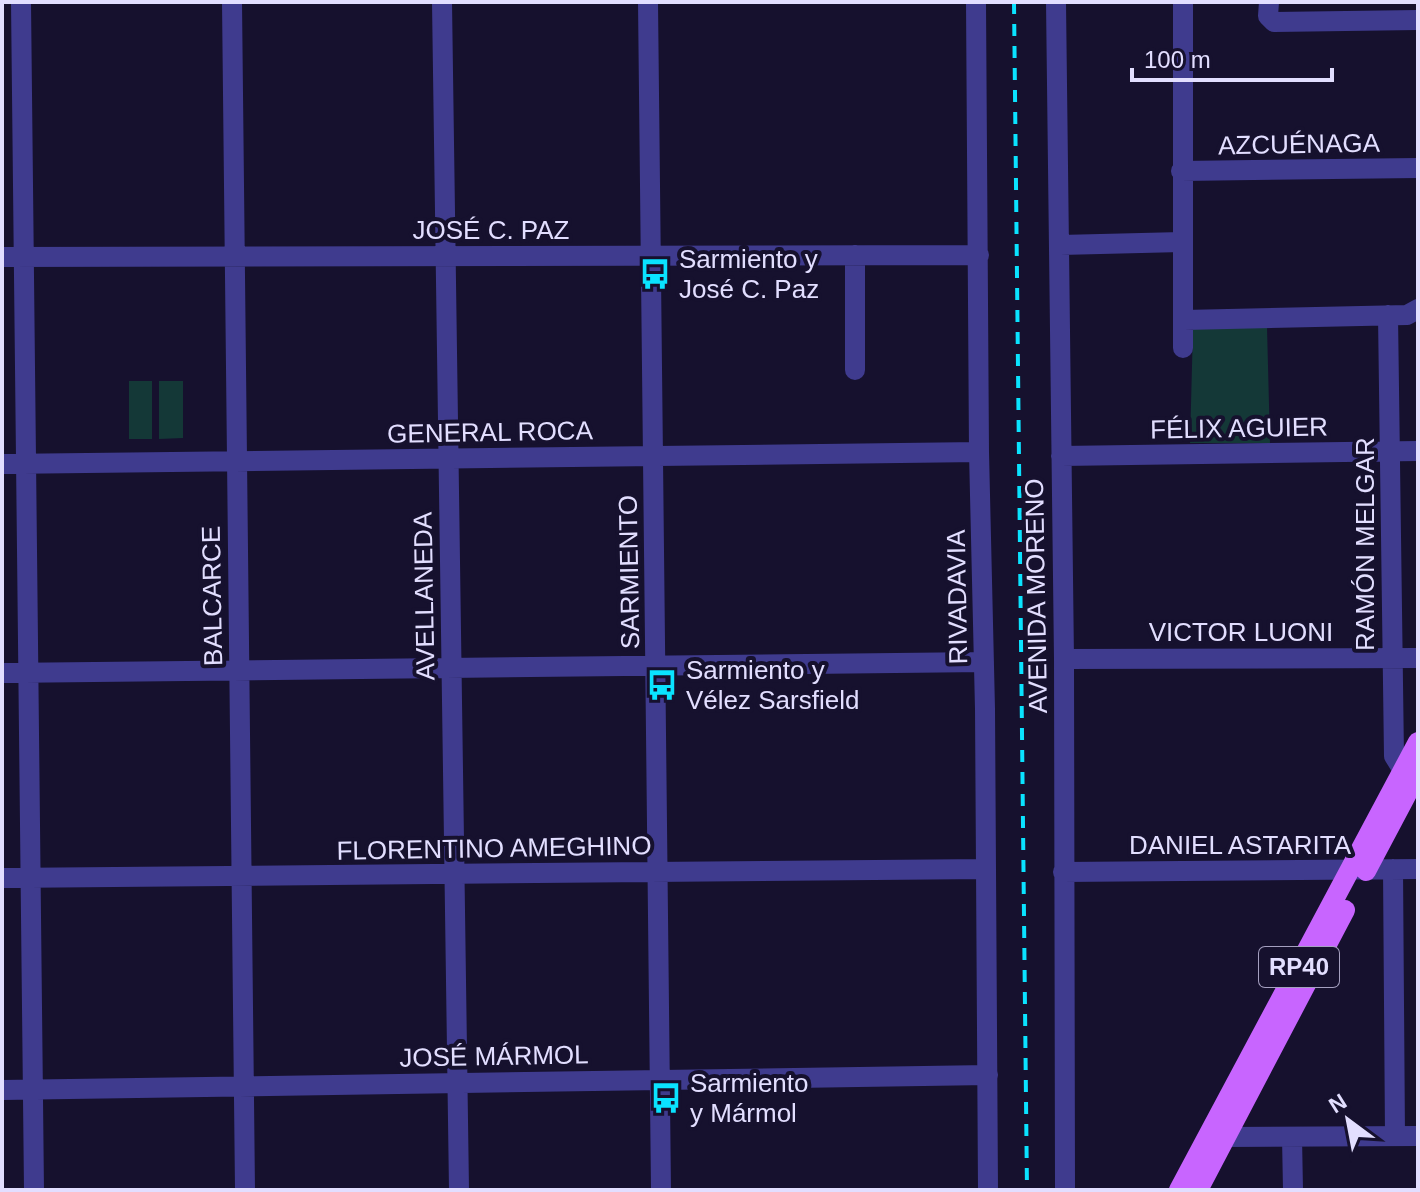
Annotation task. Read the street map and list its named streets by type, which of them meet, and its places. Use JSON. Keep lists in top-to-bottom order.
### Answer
{
  "streets": {
    "main road": ["RP40"],
    "street": [
      "AZCUÉNAGA",
      "JOSÉ C. PAZ",
      "FÉLIX AGUIER",
      "GENERAL ROCA",
      "RAMÓN MELGAR",
      "SARMIENTO",
      "BALCARCE",
      "AVELLANEDA",
      "AVENIDA MORENO",
      "RIVADAVIA",
      "VICTOR LUONI",
      "DANIEL ASTARITA",
      "FLORENTINO AMEGHINO",
      "JOSÉ MÁRMOL"
    ]
  },
  "crossings": [
    ["JOSÉ C. PAZ", "SARMIENTO"],
    ["JOSÉ C. PAZ", "BALCARCE"],
    ["JOSÉ C. PAZ", "AVELLANEDA"],
    ["JOSÉ C. PAZ", "RIVADAVIA"],
    ["FÉLIX AGUIER", "RAMÓN MELGAR"],
    ["FÉLIX AGUIER", "AVENIDA MORENO"],
    ["GENERAL ROCA", "SARMIENTO"],
    ["GENERAL ROCA", "BALCARCE"],
    ["GENERAL ROCA", "AVELLANEDA"],
    ["GENERAL ROCA", "RIVADAVIA"],
    ["RAMÓN MELGAR", "VICTOR LUONI"],
    ["RAMÓN MELGAR", "RP40"],
    ["SARMIENTO", "FLORENTINO AMEGHINO"],
    ["SARMIENTO", "JOSÉ MÁRMOL"],
    ["BALCARCE", "FLORENTINO AMEGHINO"],
    ["BALCARCE", "JOSÉ MÁRMOL"],
    ["AVELLANEDA", "FLORENTINO AMEGHINO"],
    ["AVELLANEDA", "JOSÉ MÁRMOL"],
    ["AVENIDA MORENO", "VICTOR LUONI"],
    ["AVENIDA MORENO", "DANIEL ASTARITA"],
    ["RIVADAVIA", "FLORENTINO AMEGHINO"],
    ["RIVADAVIA", "JOSÉ MÁRMOL"],
    ["DANIEL ASTARITA", "RP40"]
  ],
  "places": {
    "bus stop": ["Sarmiento y José C. Paz", "Sarmiento y Vélez Sarsfield", "Sarmiento y Mármol"]
  },
  "scale_bar": "100 m",
  "north": "top left"
}
